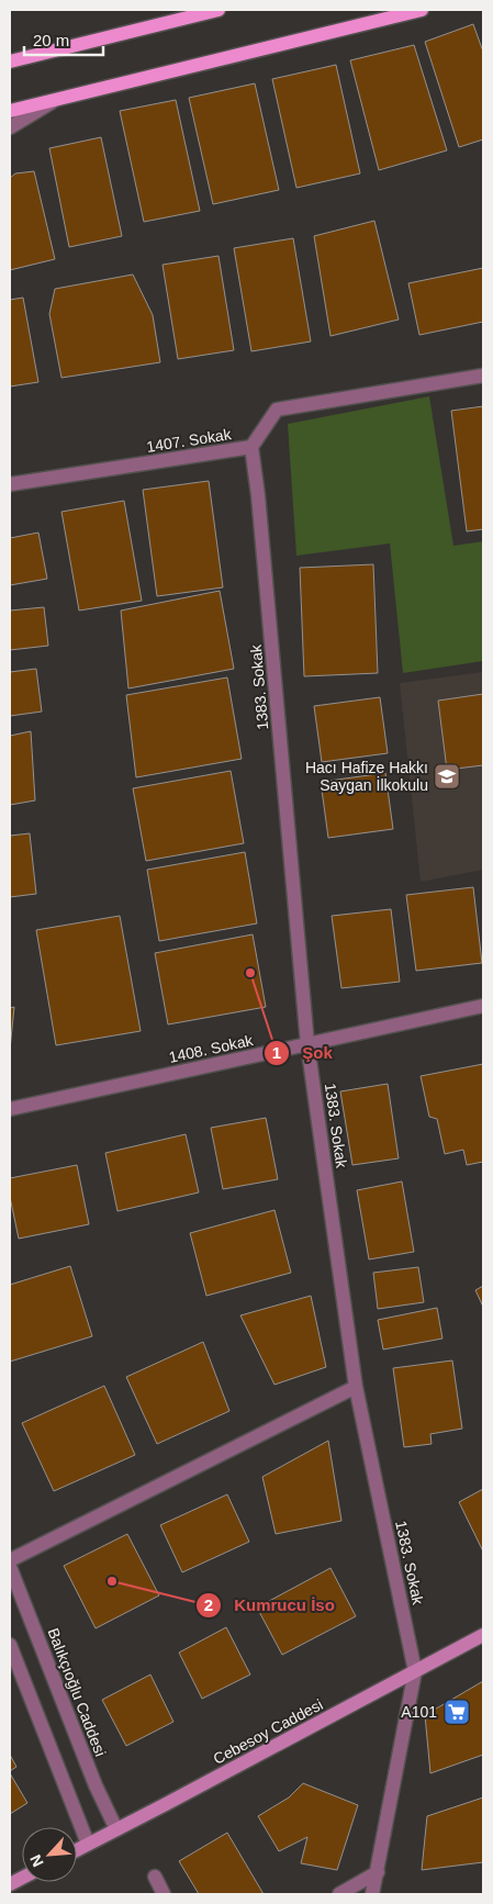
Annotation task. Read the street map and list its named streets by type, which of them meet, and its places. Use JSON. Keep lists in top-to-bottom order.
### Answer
{
  "streets": {
    "main road": ["Cebesoy Caddesi"],
    "street": [
      "1407. Sokak",
      "1383. Sokak",
      "1408. Sokak",
      "Balıkçıoğlu Caddesi"
    ]
  },
  "crossings": [
    ["1407. Sokak", "1383. Sokak"],
    ["1383. Sokak", "1408. Sokak"],
    ["1383. Sokak", "Cebesoy Caddesi"],
    ["Balıkçıoğlu Caddesi", "Cebesoy Caddesi"]
  ],
  "places": {
    "school or university": ["Hacı Hafize Hakkı Saygan İlkokulu"],
    "other": ["Şok", "Kumrucu İso"],
    "supermarket": ["A101"]
  },
  "scale_bar": "20 m",
  "north": "bottom left"
}
